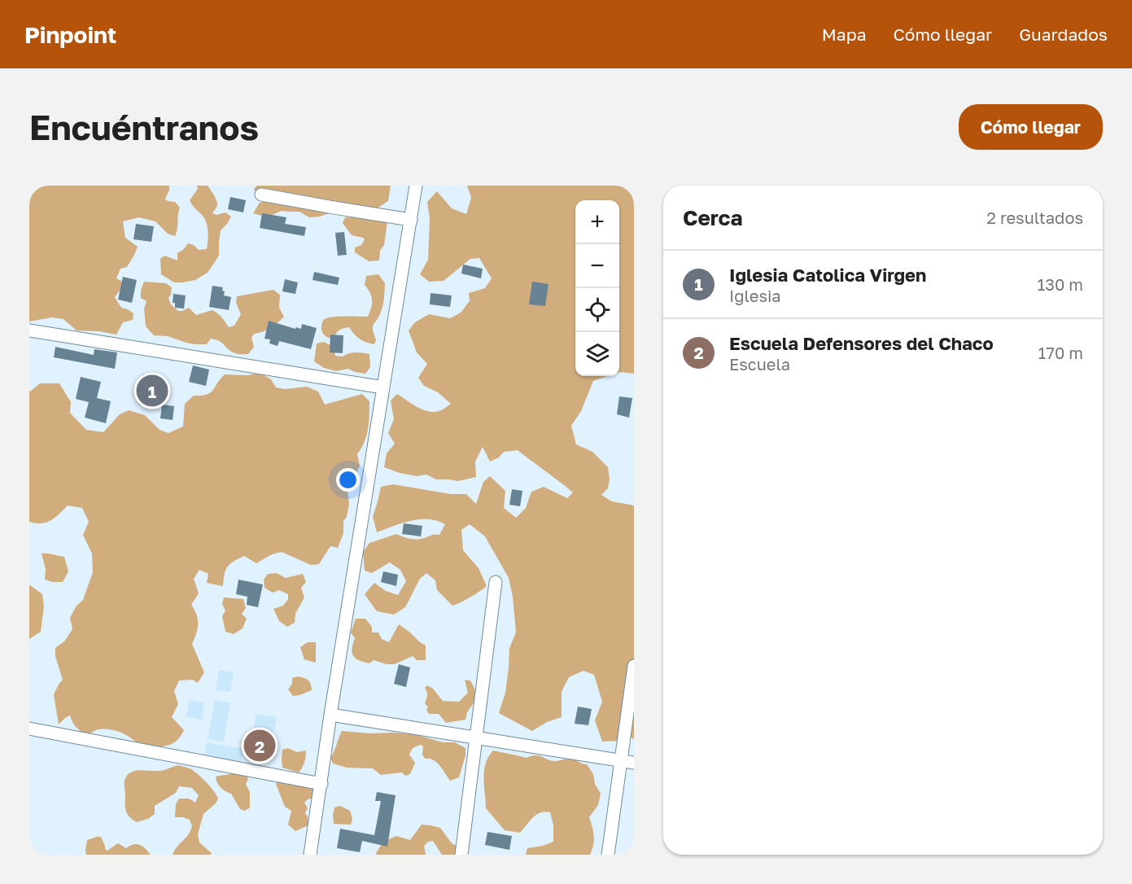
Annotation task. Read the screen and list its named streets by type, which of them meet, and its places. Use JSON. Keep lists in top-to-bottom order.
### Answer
{
  "page": {
    "header": "Pinpoint",
    "nav": ["Mapa", "Cómo llegar", "Guardados"],
    "buttons": "Cómo llegar",
    "title": "Encuéntranos",
    "heading": ["Cerca", "2 resultados"],
    "map_buttons": ["+", "−"],
    "list": [
      {
        "mark": "1",
        "name": "Iglesia Catolica Virgen",
        "note": "Iglesia",
        "value": "130 m"
      },
      {
        "mark": "2",
        "name": "Escuela Defensores del Chaco",
        "note": "Escuela",
        "value": "170 m"
      }
    ],
    "pins": ["1", "2"]
  }
}
